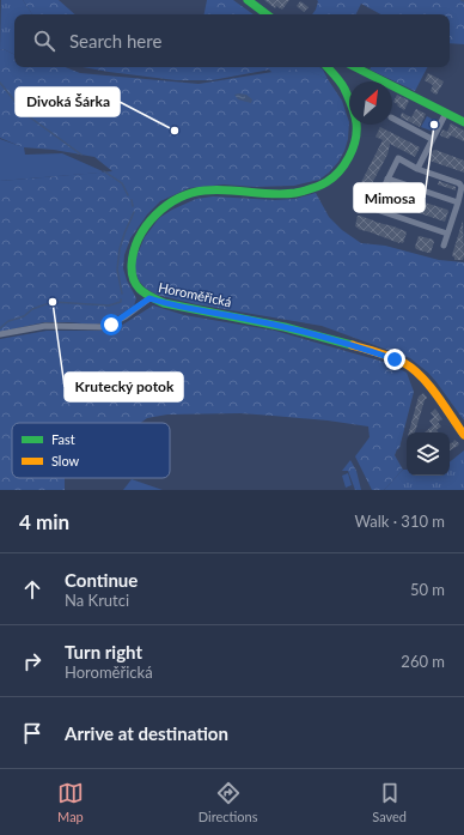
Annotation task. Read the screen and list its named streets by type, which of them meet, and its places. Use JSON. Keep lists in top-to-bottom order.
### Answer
{
  "streets": {
    "main road": ["Horoměřická"]
  },
  "places": ["Mimosa", "Divoká Šárka", "Krutecký potok"],
  "legend": ["Fast", "Slow"],
  "north": "top right",
  "page": {
    "search": "Search here",
    "heading": ["4 min", "Walk · 310 m"],
    "list": [
      ["Continue", "Na Krutci", "50 m"],
      ["Turn right", "Horoměřická", "260 m"],
      "Arrive at destination"
    ],
    "nav": ["Map", "Directions", "Saved"]
  }
}
